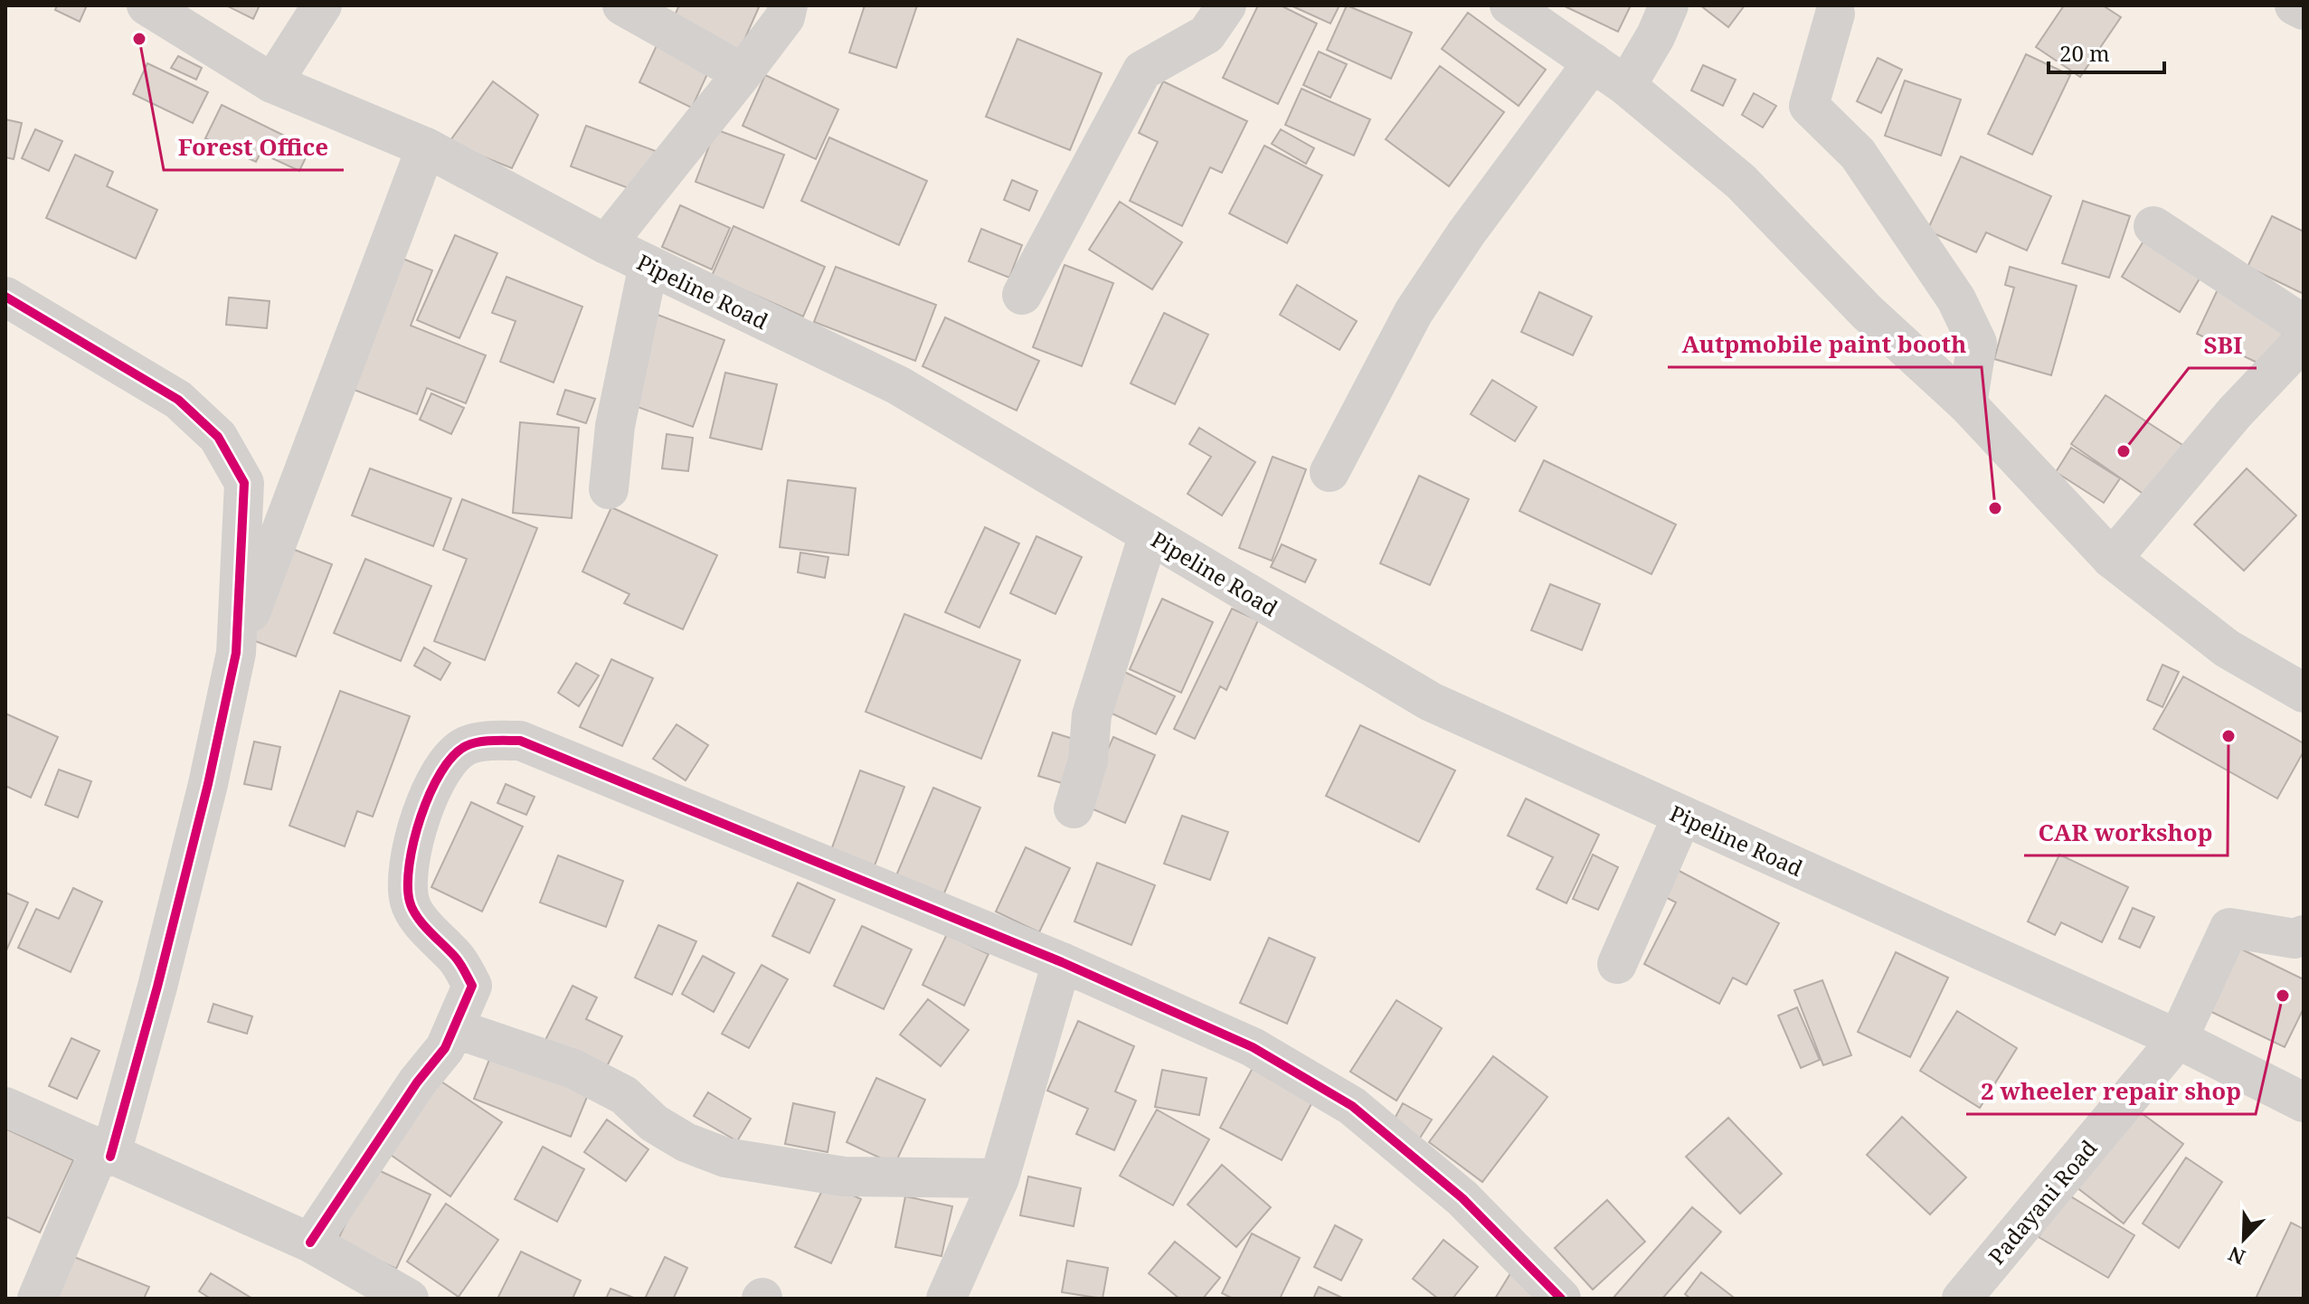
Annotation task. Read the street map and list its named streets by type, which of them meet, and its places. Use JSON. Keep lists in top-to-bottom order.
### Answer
{
  "streets": {
    "street": ["Pipeline Road", "Padayani Road"]
  },
  "crossings": [
    ["Pipeline Road", "Padayani Road"]
  ],
  "places": [
    "Forest Office",
    "SBI",
    "Autpmobile paint booth",
    "CAR workshop",
    "2 wheeler repair shop"
  ],
  "scale_bar": "20 m",
  "north": "bottom left"
}
